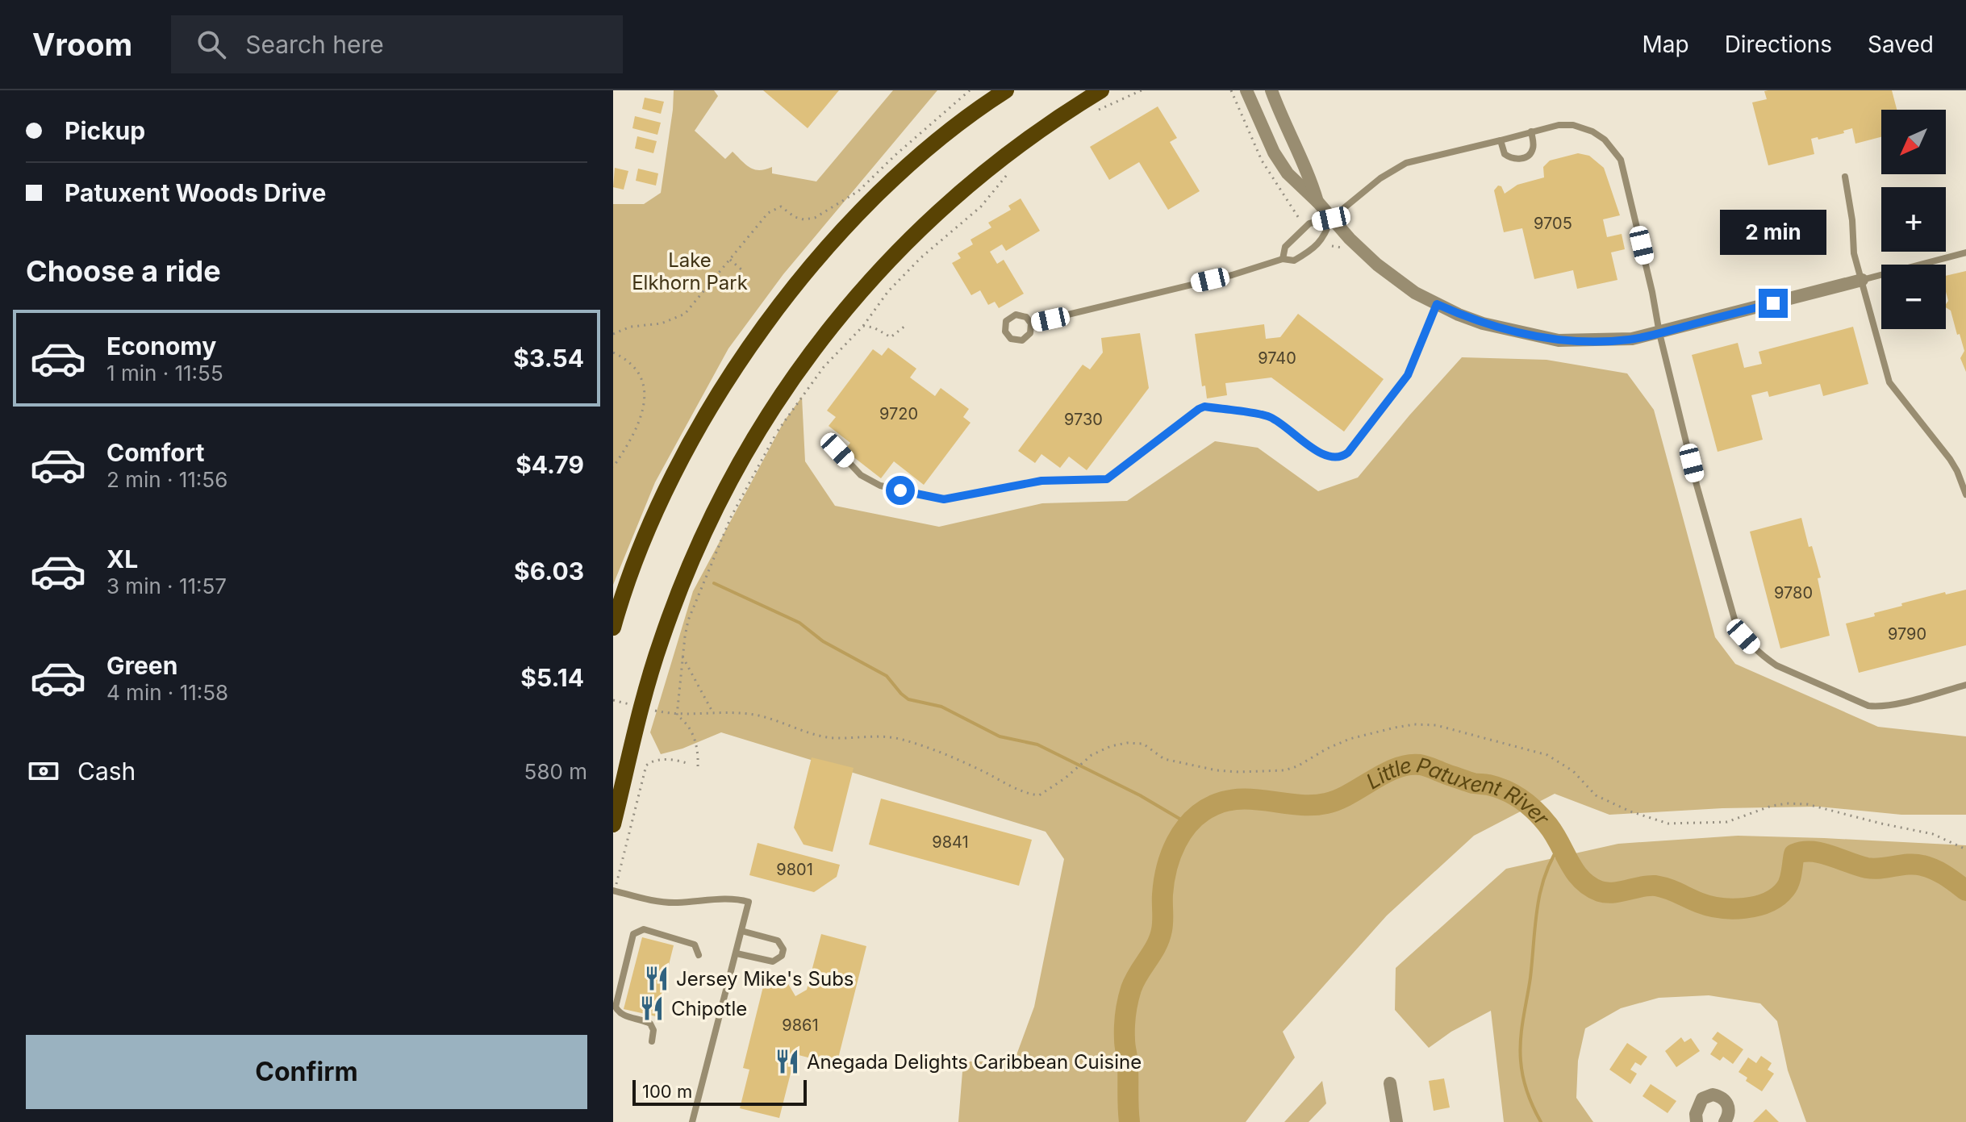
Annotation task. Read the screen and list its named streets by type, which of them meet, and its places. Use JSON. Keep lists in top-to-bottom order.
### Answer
{
  "water": ["Little Patuxent River"],
  "parks": ["Lake Elkhorn Park"],
  "places": {
    "restaurant": ["Jersey Mike's Subs", "Chipotle", "Anegada Delights Caribbean Cuisine"]
  },
  "house_numbers": [
    "9705",
    "9740",
    "9720",
    "9730",
    "9780",
    "9790",
    "9841",
    "9801",
    "9861"
  ],
  "scale_bar": "100 m",
  "north": "bottom left",
  "page": {
    "header": "Vroom",
    "search": "Search here",
    "nav": ["Map", "Directions", "Saved"],
    "banner": ["Pickup", "Patuxent Woods Drive"],
    "map_buttons": ["+", "−"],
    "bubble": "2 min",
    "heading": "Choose a ride",
    "list": [
      {
        "name": "Economy",
        "note": "1 min · 11:55",
        "value": "$3.54"
      },
      {
        "name": "Comfort",
        "note": "2 min · 11:56",
        "value": "$4.79"
      },
      {
        "name": "XL",
        "note": "3 min · 11:57",
        "value": "$6.03"
      },
      {
        "name": "Green",
        "note": "4 min · 11:58",
        "value": "$5.14"
      }
    ],
    "pay": ["Cash", "580 m"],
    "buttons": "Confirm",
    "scale": "100 m"
  }
}
